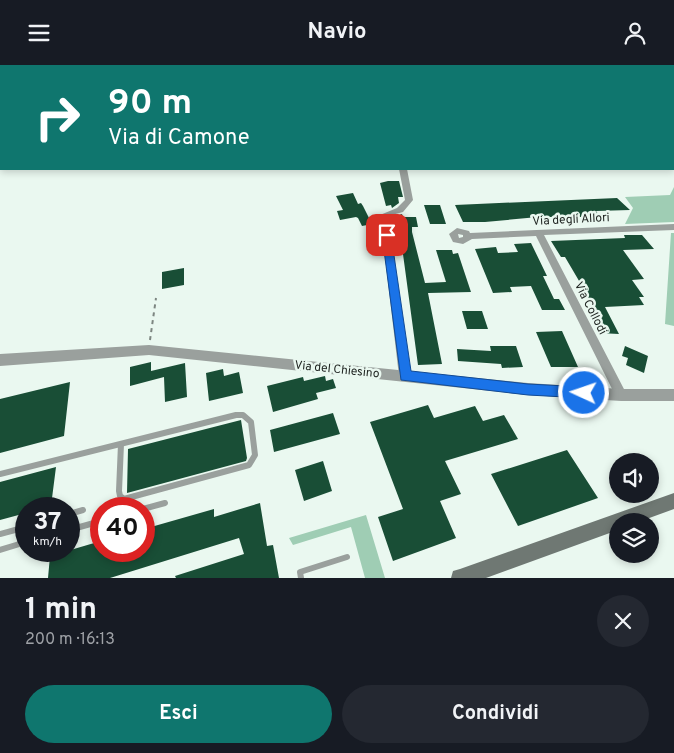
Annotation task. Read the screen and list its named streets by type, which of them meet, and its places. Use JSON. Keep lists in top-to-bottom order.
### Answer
{
  "streets": {
    "street": ["Via degli Allori", "Via Collodi", "Via del Chiesino"]
  },
  "crossings": [
    ["Via degli Allori", "Via Collodi"],
    ["Via Collodi", "Via del Chiesino"]
  ],
  "page": {
    "header": "Navio",
    "turn": ["90 m", "Via di Camone"],
    "speed": "37 km/h",
    "limit": "40",
    "heading": ["1 min", "200 m · 16:13"],
    "buttons": ["Esci", "Condividi"]
  }
}
